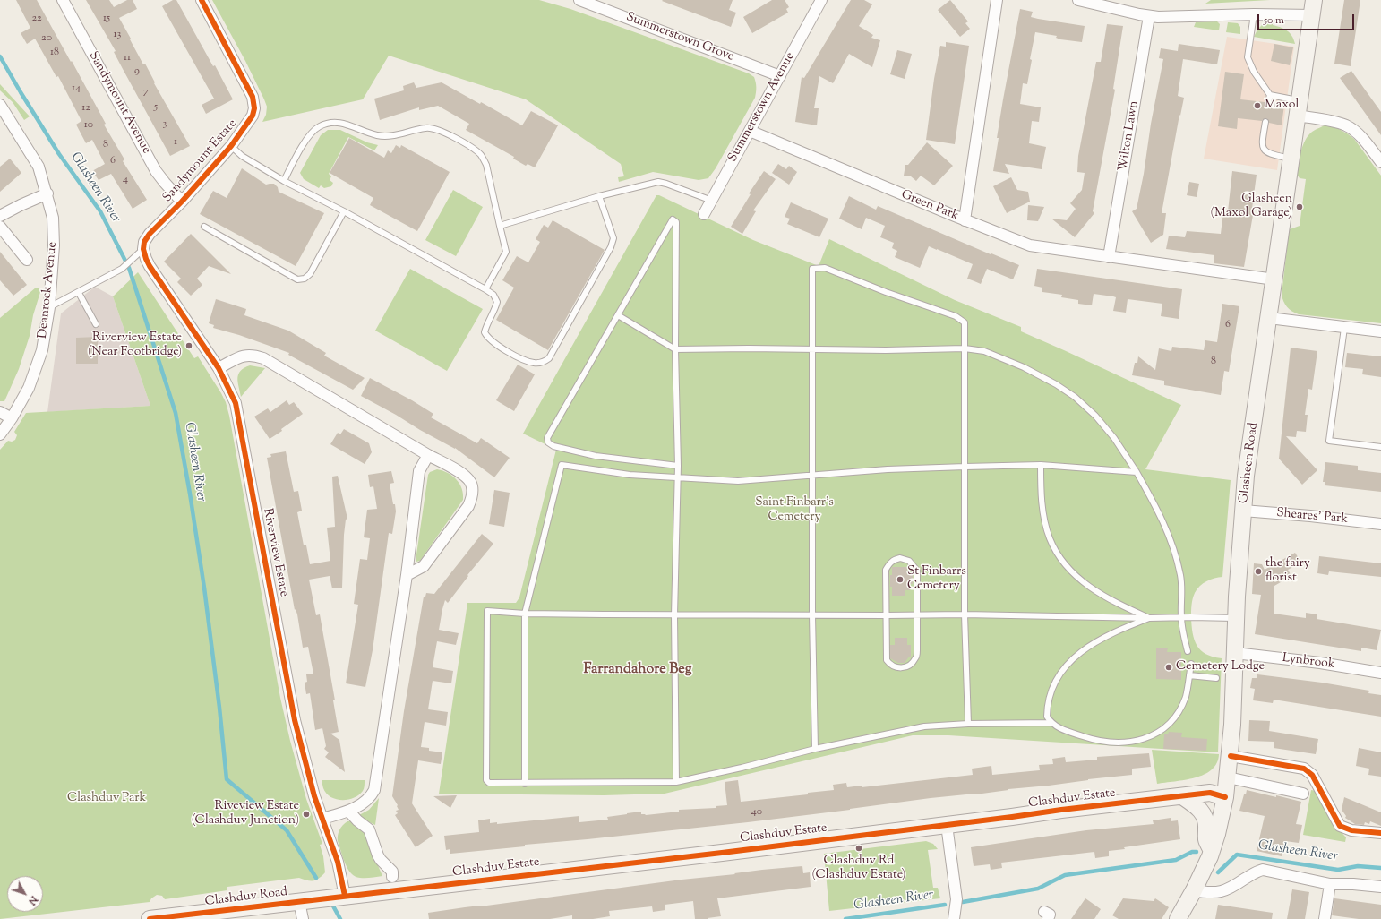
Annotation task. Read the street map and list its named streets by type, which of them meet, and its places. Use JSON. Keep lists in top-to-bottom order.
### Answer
{
  "streets": {
    "street": [
      "Summerstown Grove",
      "Sandymount Avenue",
      "Summerstown Avenue",
      "Wilton Lawn",
      "Sandymount Estate",
      "Green Park",
      "Deanrock Avenue",
      "Glasheen Road",
      "Sheares' Park",
      "Riverview Estate",
      "Lynbrook",
      "Clashduv Estate",
      "Clashduv Road"
    ]
  },
  "crossings": [
    ["Summerstown Grove", "Summerstown Avenue"],
    ["Sandymount Avenue", "Sandymount Estate"],
    ["Summerstown Avenue", "Green Park"],
    ["Sandymount Estate", "Riverview Estate"],
    ["Glasheen Road", "Sheares' Park"],
    ["Glasheen Road", "Lynbrook"],
    ["Glasheen Road", "Clashduv Estate"],
    ["Riverview Estate", "Clashduv Estate"],
    ["Riverview Estate", "Clashduv Road"],
    ["Clashduv Estate", "Clashduv Road"]
  ],
  "districts": ["Farrandahore Beg"],
  "water": ["Glasheen River"],
  "parks": ["Saint Finbarr's Cemetery", "Clashduv Park"],
  "places": [
    "Maxol",
    "Glasheen (Maxol Garage)",
    "Riverview Estate (Near Footbridge)",
    "the fairy florist",
    "St Finbarrs Cemetery",
    "Cemetery Lodge",
    "Riveview Estate (Clashduv Junction)",
    "Clashduv Rd (Clashduv Estate)"
  ],
  "house_numbers": [
    "22",
    "15",
    "13",
    "20",
    "18",
    "11",
    "9",
    "14",
    "7",
    "5",
    "12",
    "3",
    "10",
    "1",
    "8",
    "6",
    "4",
    "6",
    "8",
    "40"
  ],
  "scale_bar": "50 m",
  "north": "bottom right"
}
